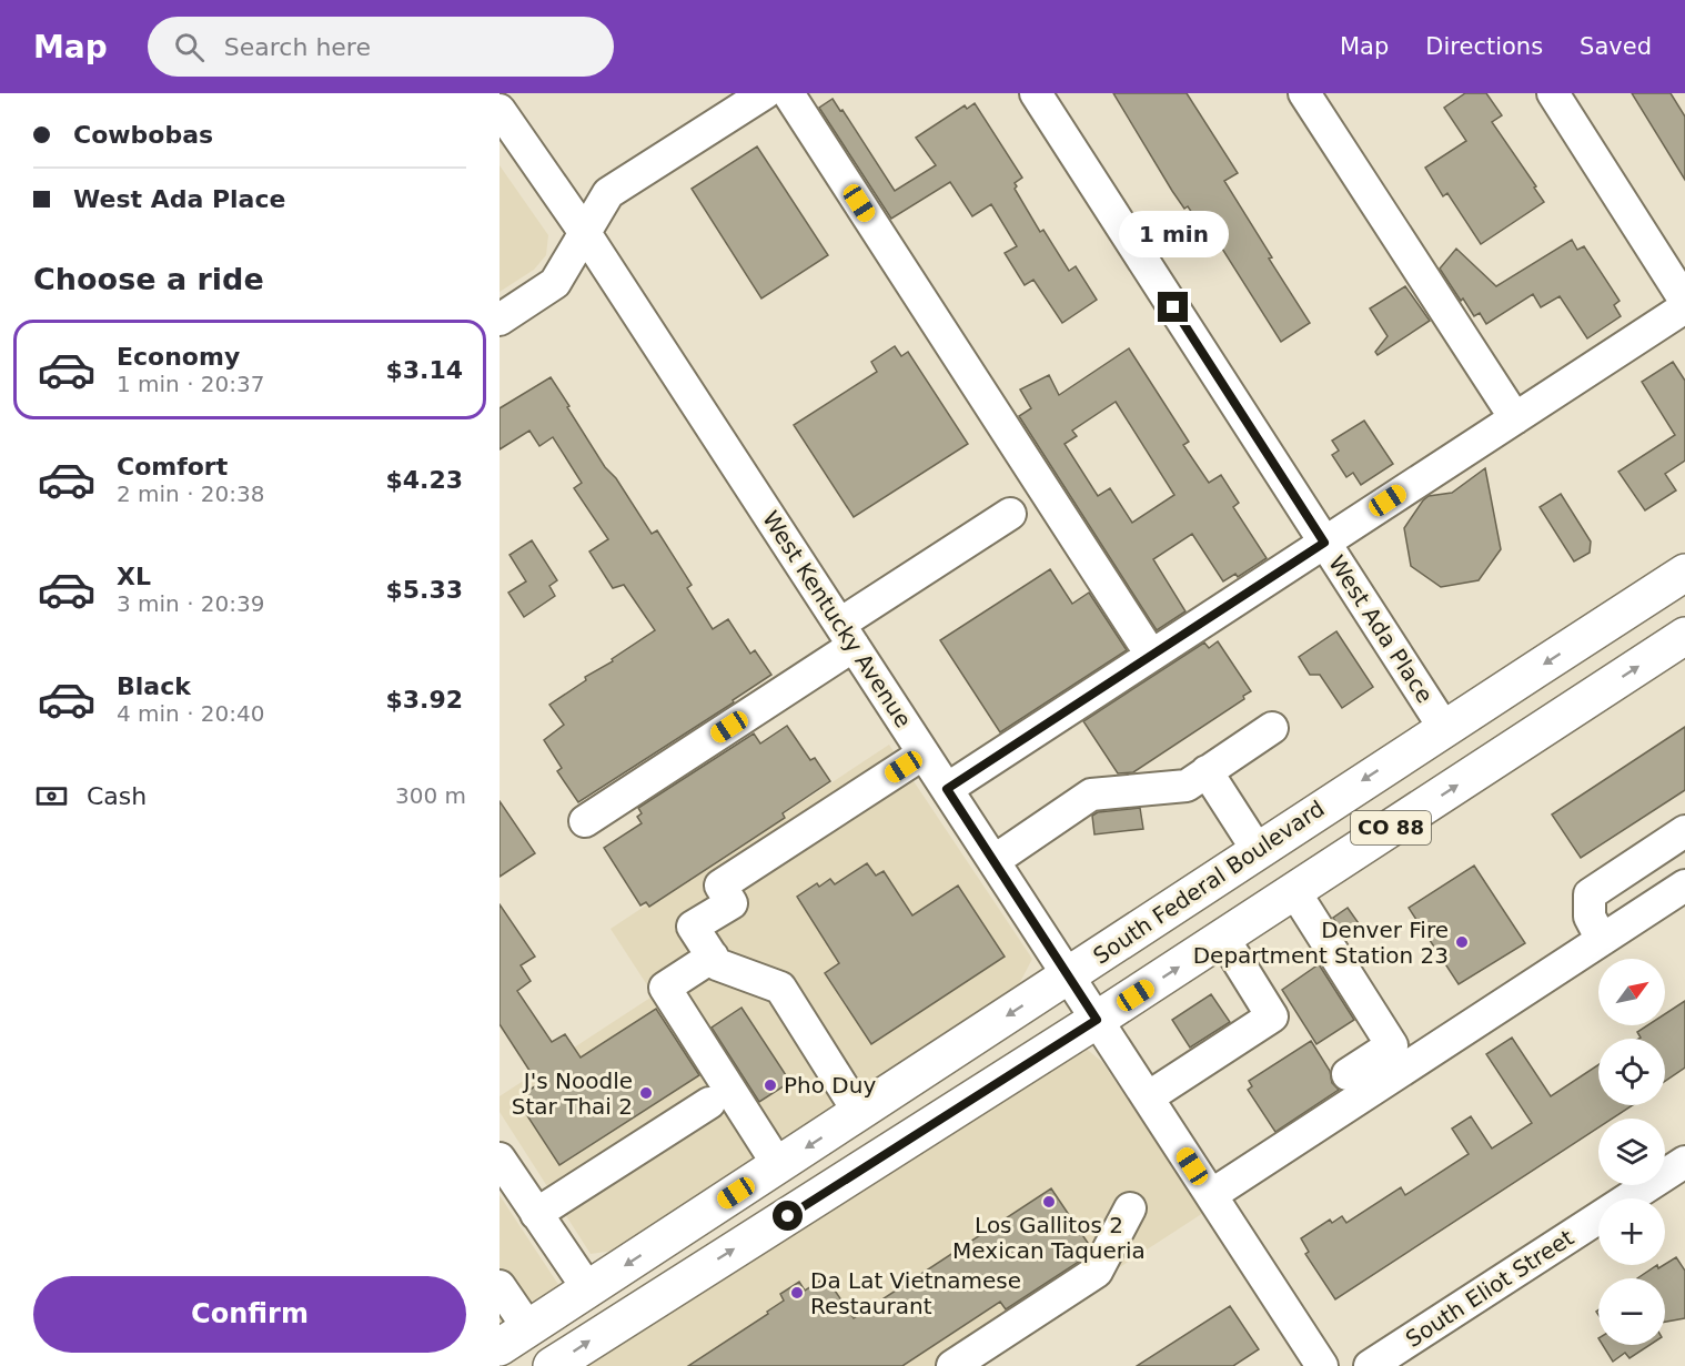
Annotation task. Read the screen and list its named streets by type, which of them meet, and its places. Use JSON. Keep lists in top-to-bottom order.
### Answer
{
  "streets": {
    "main road": ["CO 88", "South Federal Boulevard"],
    "street": ["West Kentucky Avenue", "West Ada Place", "South Eliot Street"]
  },
  "crossings": [
    ["West Kentucky Avenue", "CO 88"],
    ["West Kentucky Avenue", "South Federal Boulevard"],
    ["West Ada Place", "South Federal Boulevard"]
  ],
  "places": [
    "Denver Fire Department Station 23",
    "Pho Duy",
    "J's Noodle Star Thai 2",
    "Los Gallitos 2 Mexican Taqueria",
    "Da Lat Vietnamese Restaurant"
  ],
  "north": "top right",
  "page": {
    "header": "Map",
    "search": "Search here",
    "nav": ["Map", "Directions", "Saved"],
    "banner": ["Cowbobas", "West Ada Place"],
    "bubble": "1 min",
    "heading": "Choose a ride",
    "list": [
      {
        "name": "Economy",
        "note": "1 min · 20:37",
        "value": "$3.14"
      },
      {
        "name": "Comfort",
        "note": "2 min · 20:38",
        "value": "$4.23"
      },
      {
        "name": "XL",
        "note": "3 min · 20:39",
        "value": "$5.33"
      },
      {
        "name": "Black",
        "note": "4 min · 20:40",
        "value": "$3.92"
      }
    ],
    "pay": ["Cash", "300 m"],
    "map_buttons": ["+", "−"],
    "buttons": "Confirm"
  }
}
